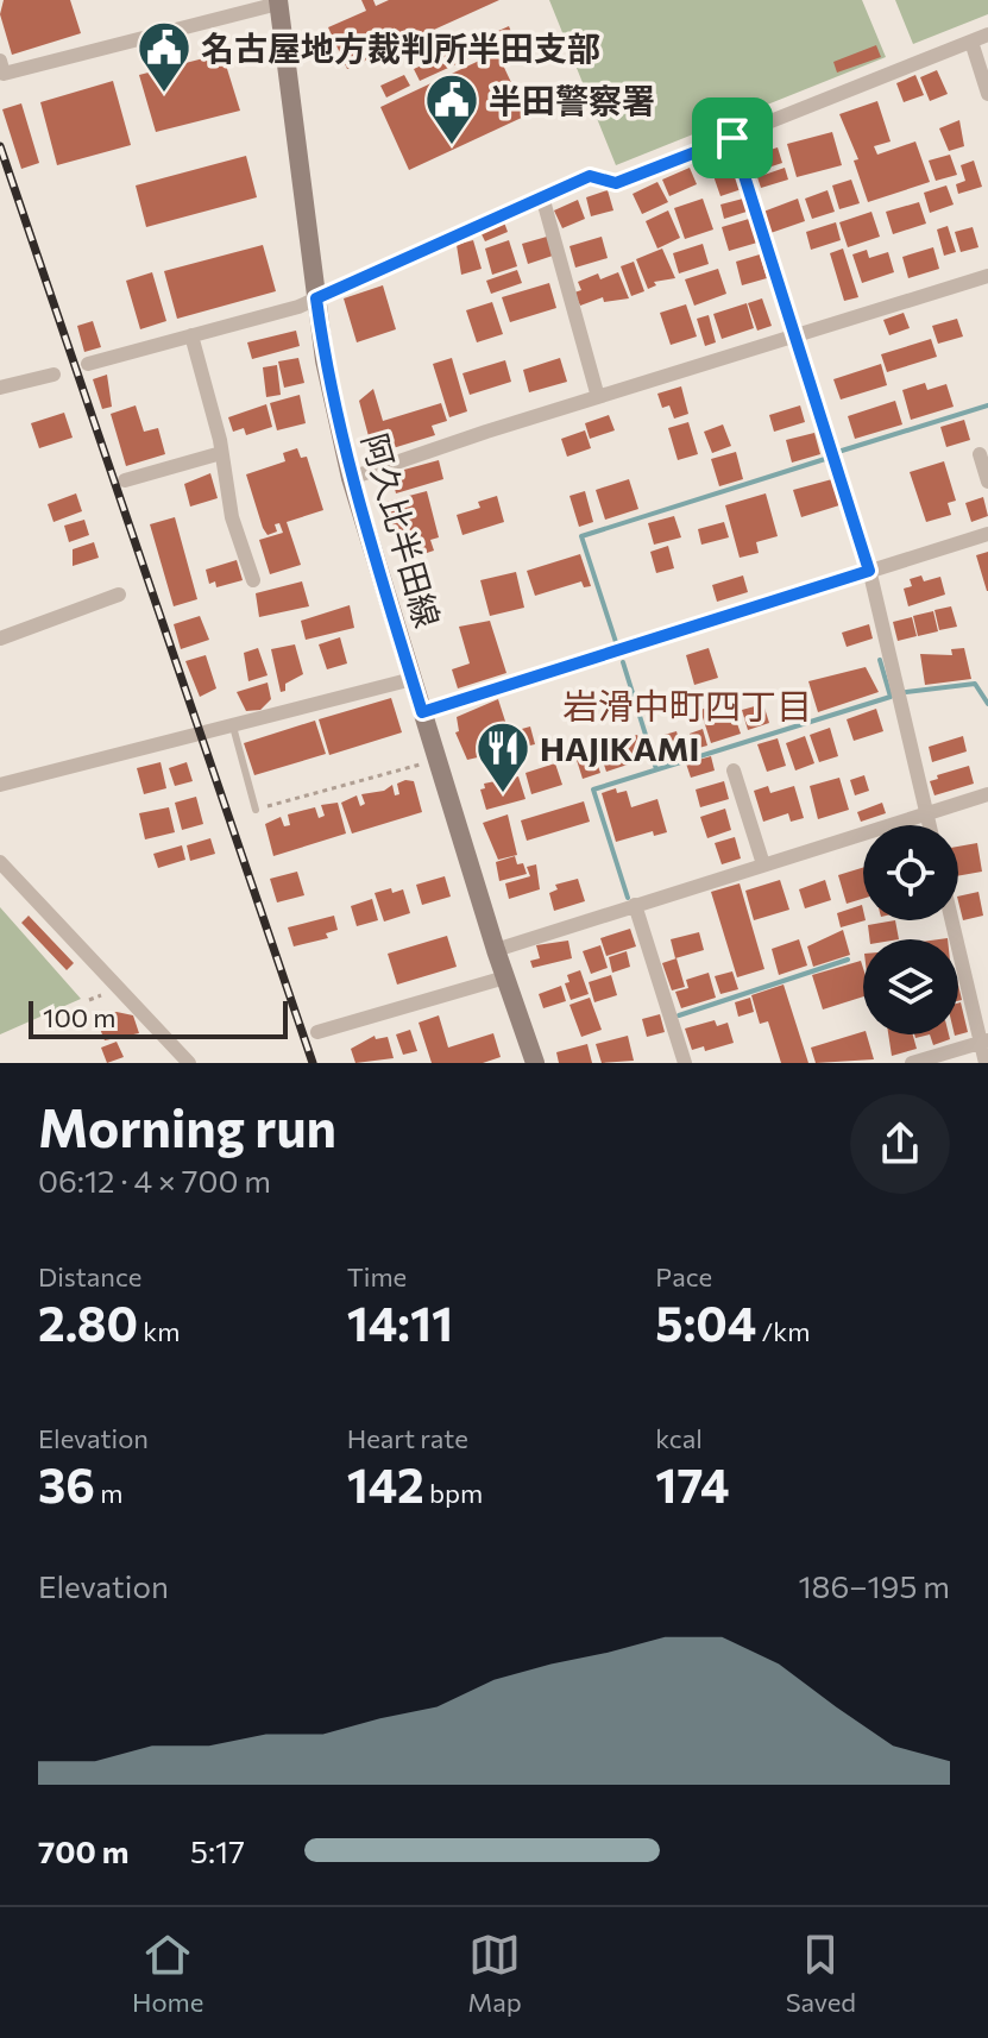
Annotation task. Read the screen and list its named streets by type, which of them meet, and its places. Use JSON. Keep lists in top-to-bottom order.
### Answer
{
  "streets": {
    "main road": ["阿久比半田線"]
  },
  "districts": ["岩滑中町四丁目"],
  "places": {
    "public building": ["名古屋地方裁判所半田支部", "半田警察署"],
    "restaurant": ["HAJIKAMI"]
  },
  "scale_bar": "100 m",
  "page": {
    "scale": "100 m",
    "heading": ["Morning run", "06:12 · 4 × 700 m"],
    "stats": [
      ["Distance", "2.80 km"],
      ["Time", "14:11"],
      ["Pace", "5:04 /km"],
      ["Elevation", "36 m"],
      ["Heart rate", "142 bpm"],
      ["kcal", "174"]
    ],
    "chart": ["Elevation", "186–195 m"],
    "list": [
      {
        "name": "700 m",
        "note": "5:17"
      }
    ],
    "tabs": ["Home", "Map", "Saved"]
  }
}
